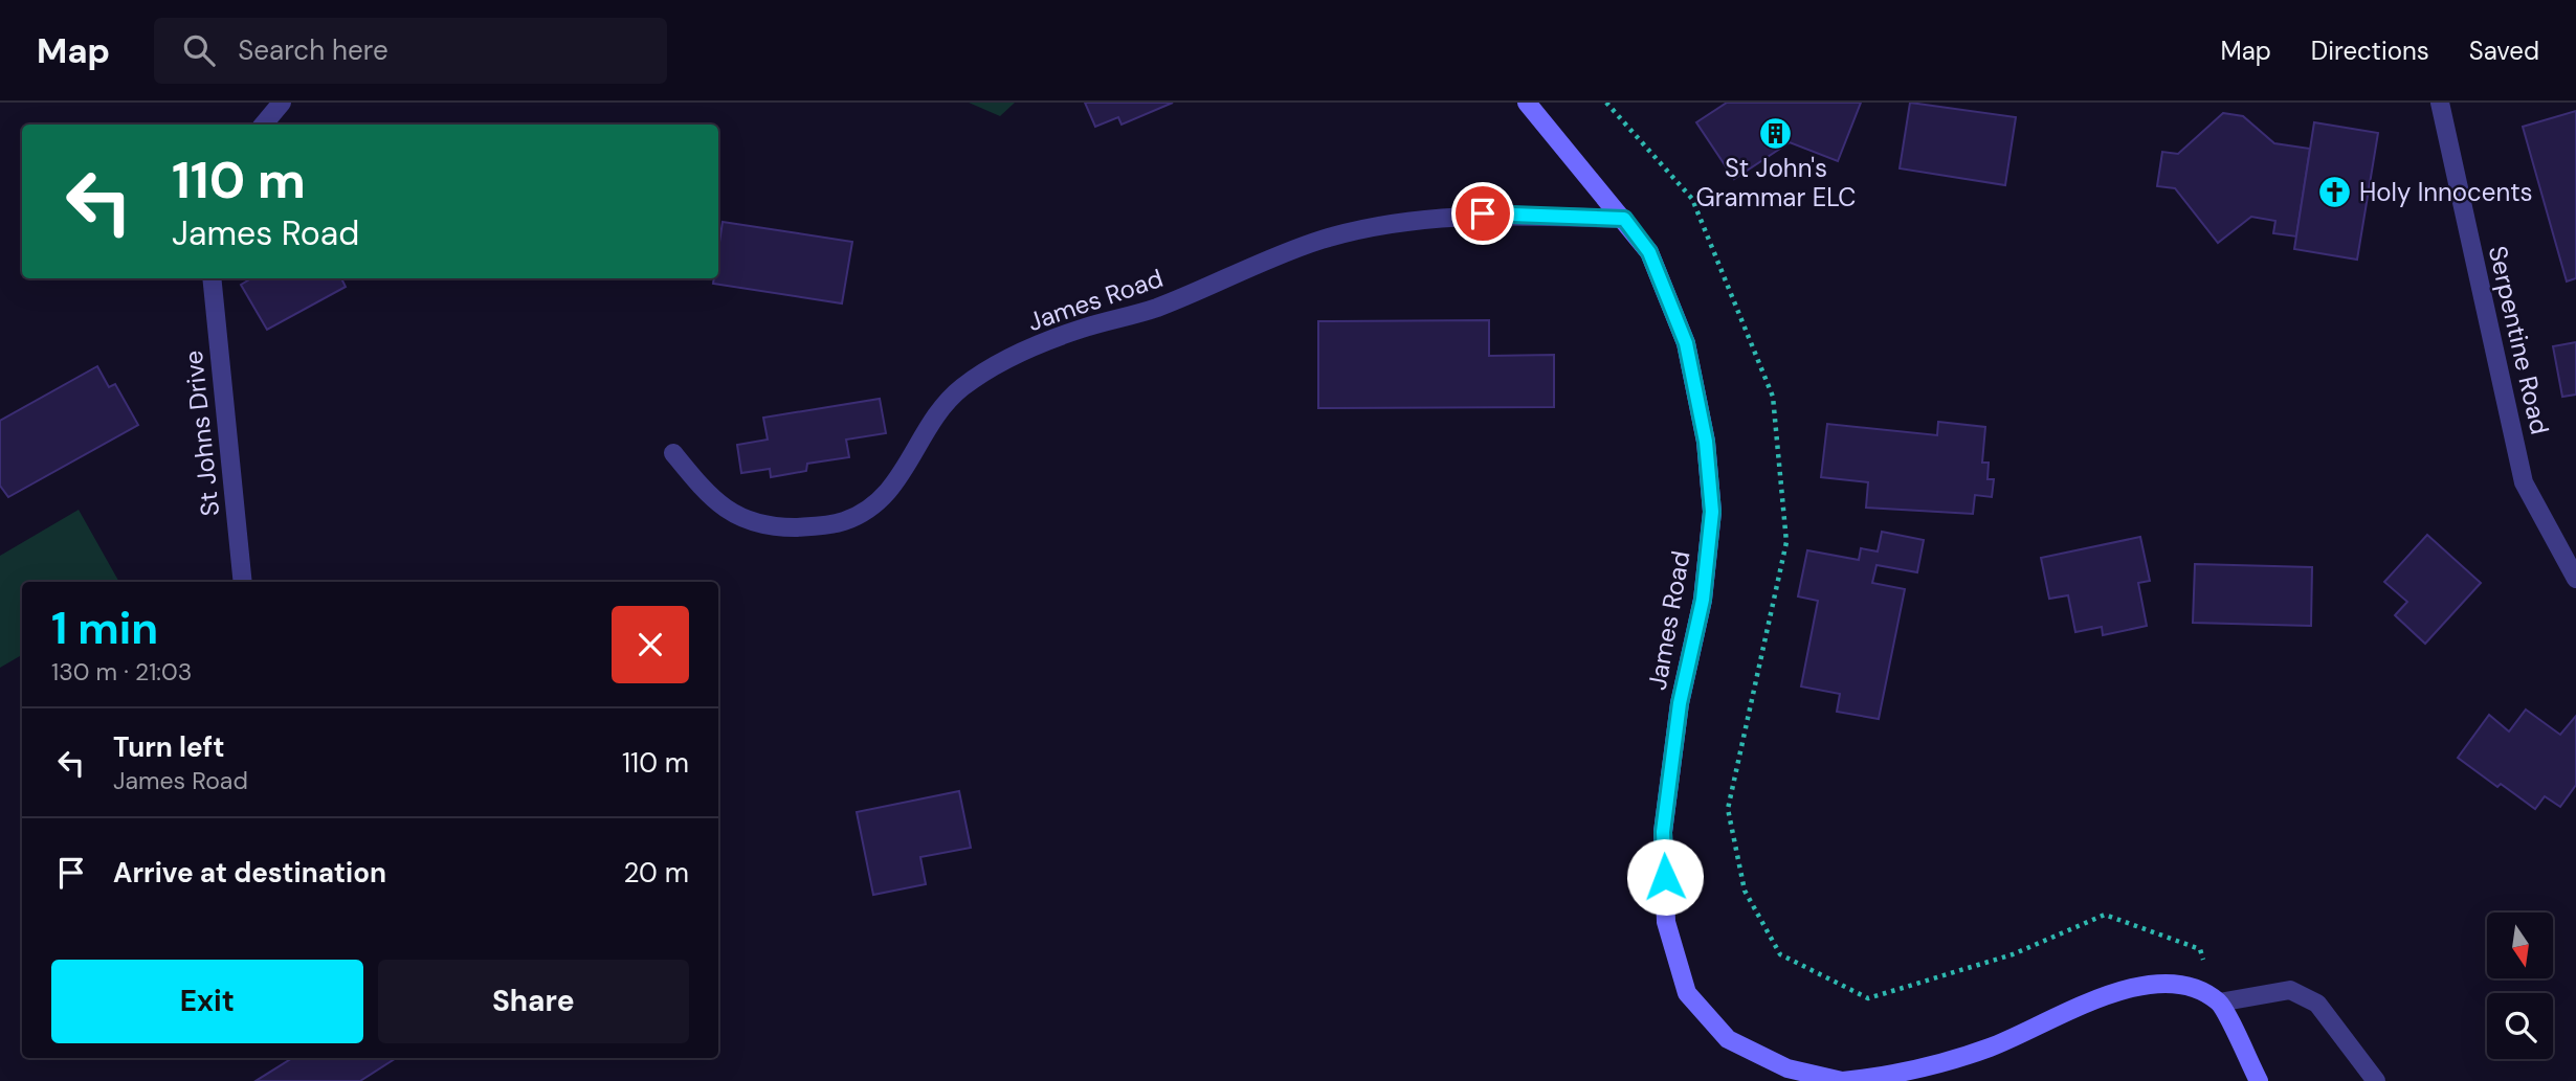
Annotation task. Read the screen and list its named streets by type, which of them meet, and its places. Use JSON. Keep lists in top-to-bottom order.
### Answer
{
  "streets": {
    "main road": ["James Road"],
    "street": ["Serpentine Road", "St Johns Drive"]
  },
  "places": {
    "building": ["St John's Grammar ELC"],
    "church": ["Holy Innocents"]
  },
  "north": "bottom",
  "page": {
    "header": "Map",
    "search": "Search here",
    "nav": ["Map", "Directions", "Saved"],
    "turn": ["110 m", "James Road"],
    "heading": ["1 min", "130 m · 21:03"],
    "list": [
      {
        "name": "Turn left",
        "note": "James Road",
        "value": "110 m"
      },
      {
        "name": "Arrive at destination",
        "value": "20 m"
      }
    ],
    "buttons": ["Exit", "Share"]
  }
}
